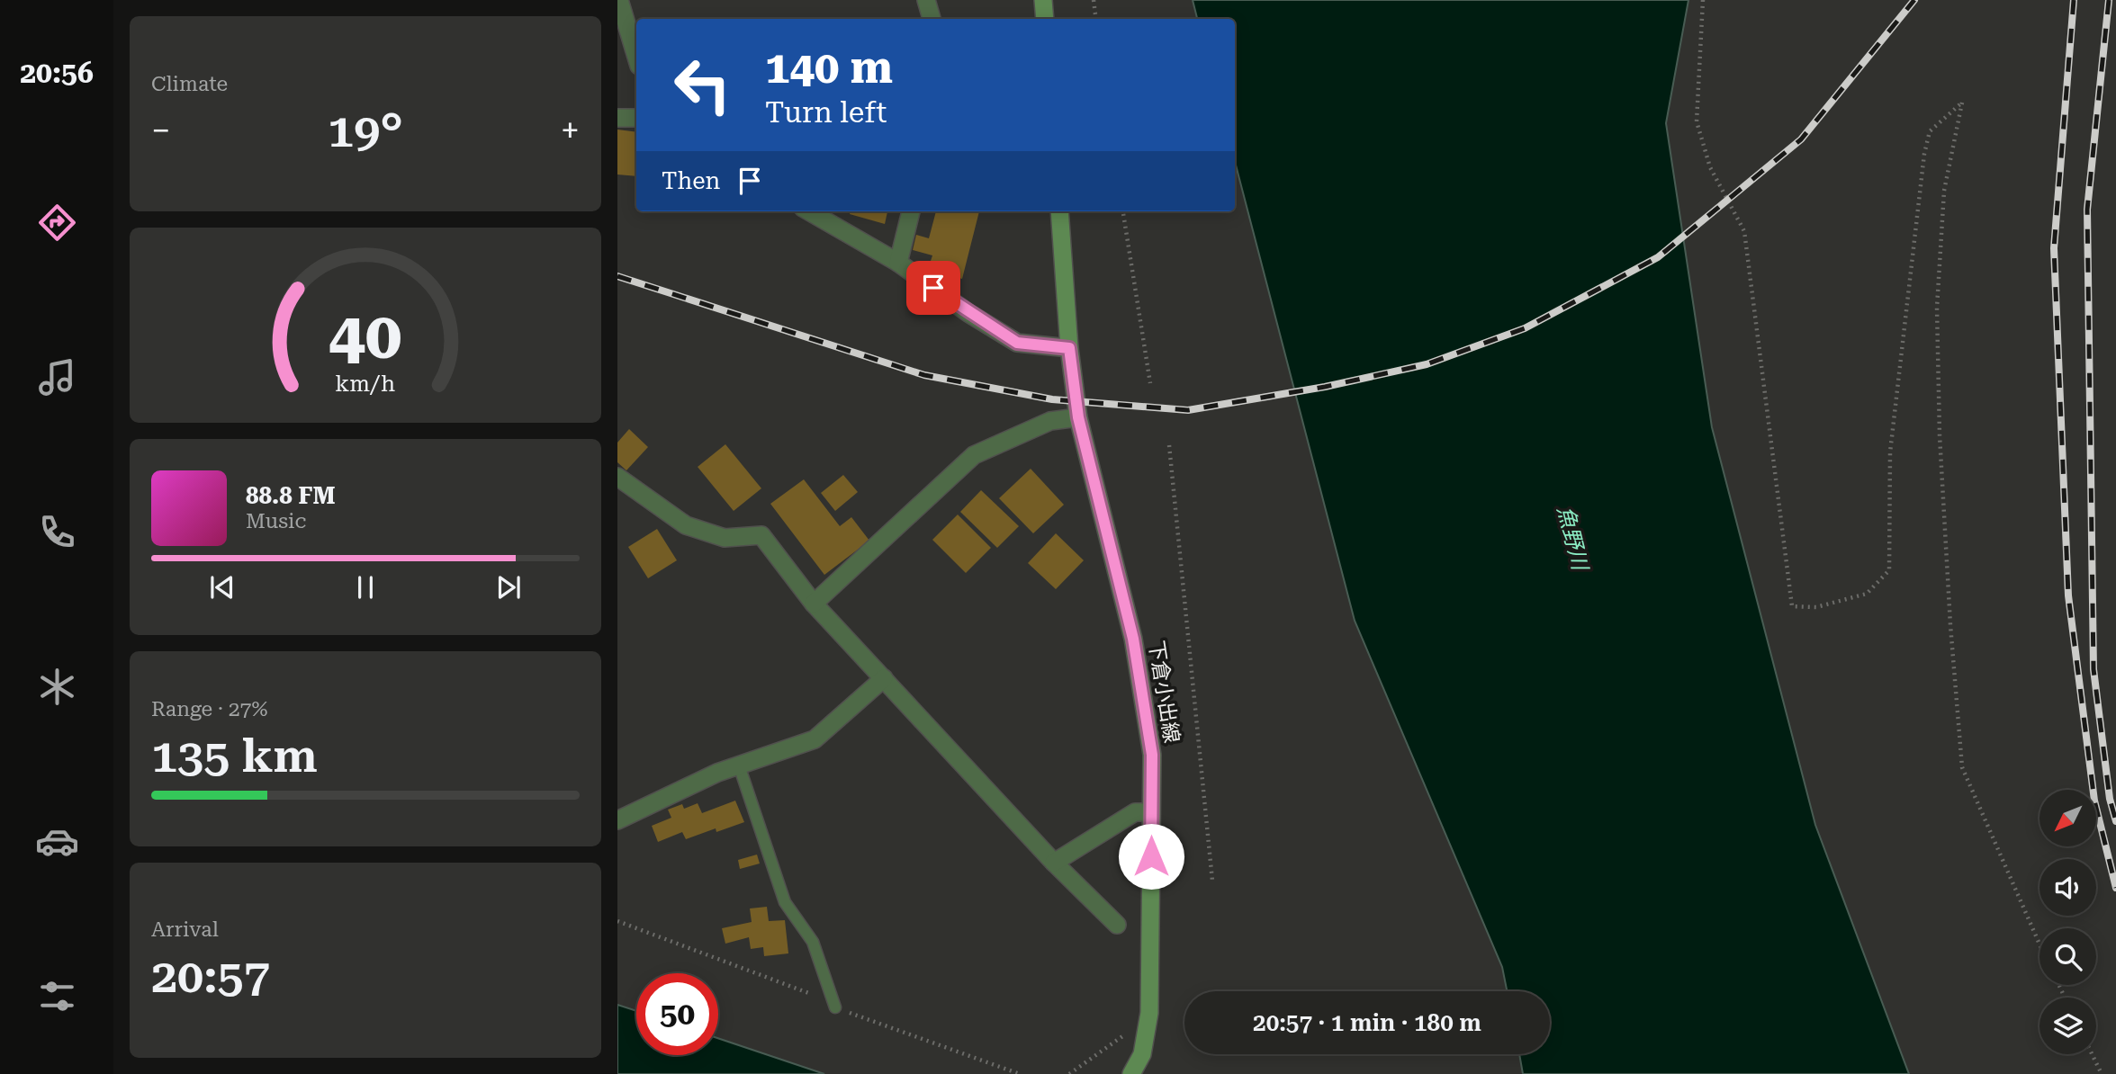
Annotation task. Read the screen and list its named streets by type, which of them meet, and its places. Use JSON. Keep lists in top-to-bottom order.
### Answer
{
  "streets": {
    "main road": ["下倉小出線"]
  },
  "water": ["魚野川"],
  "north": "bottom left",
  "page": {
    "tabs": "20:56",
    "tile": [
      "Climate",
      ["Range · 27%", "135 km"],
      ["Arrival", "20:57"]
    ],
    "turn": ["140 m", "Turn left"],
    "heat": ["−", "19°", "+"],
    "then": "Then",
    "song": ["88.8 FM", "Music"],
    "limit": "50",
    "trip": "20:57 · 1 min · 180 m",
    "gauge": ["40", "km/h"]
  }
}
